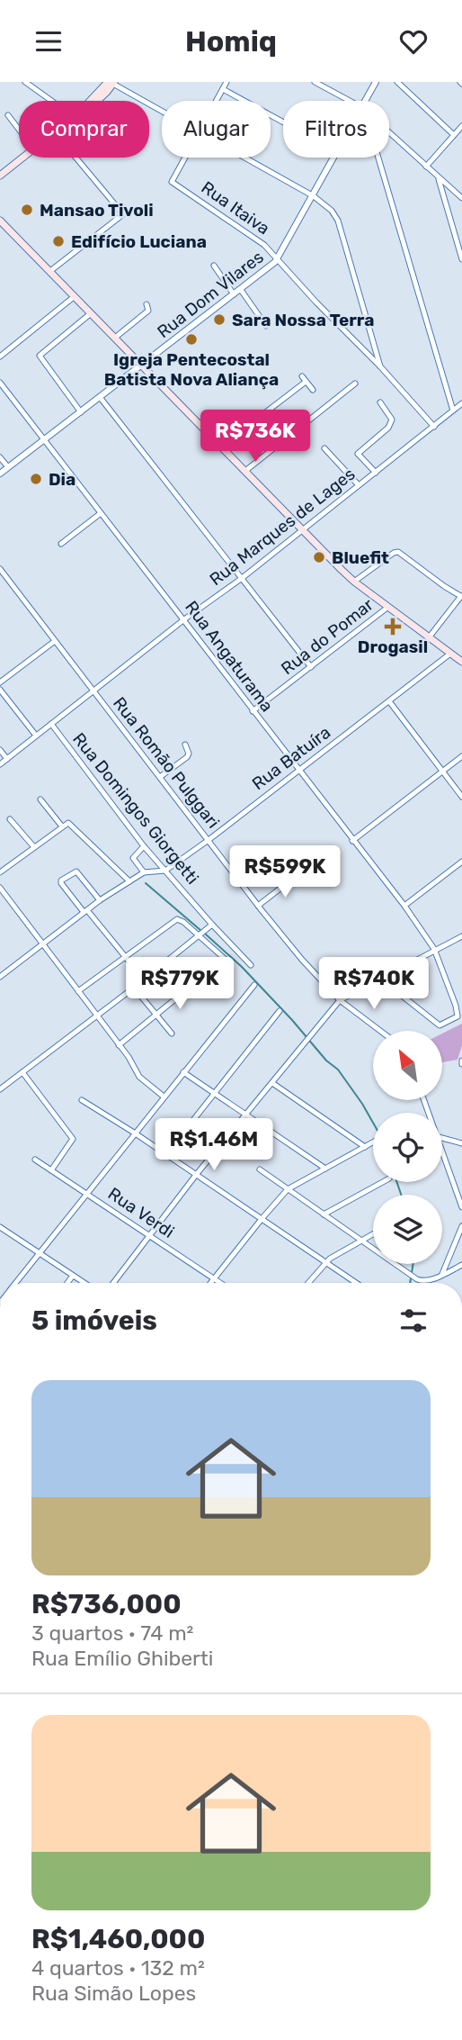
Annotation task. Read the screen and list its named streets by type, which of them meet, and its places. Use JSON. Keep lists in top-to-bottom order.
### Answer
{
  "streets": {
    "street": [
      "Rua Itaiva",
      "Rua Dom Vilares",
      "Rua Marques de Lages",
      "Rua do Pomar",
      "Rua Angaturama",
      "Rua Batuíra",
      "Rua Romão Pulggari",
      "Rua Domingos Giorgetti",
      "Rua Verdi"
    ]
  },
  "crossings": [
    ["Rua Itaiva", "Rua Dom Vilares"],
    ["Rua Itaiva", "Rua Marques de Lages"],
    ["Rua Dom Vilares", "Rua Angaturama"],
    ["Rua Marques de Lages", "Rua Angaturama"],
    ["Rua Marques de Lages", "Rua Romão Pulggari"],
    ["Rua Marques de Lages", "Rua Domingos Giorgetti"],
    ["Rua do Pomar", "Rua Angaturama"],
    ["Rua Angaturama", "Rua Batuíra"],
    ["Rua Batuíra", "Rua Romão Pulggari"],
    ["Rua Batuíra", "Rua Domingos Giorgetti"]
  ],
  "places": {
    "other": [
      "Mansao Tivoli",
      "Edifício Luciana",
      "Sara Nossa Terra",
      "Igreja Pentecostal Batista Nova Aliança",
      "Dia",
      "Bluefit"
    ],
    "health": ["Drogasil"]
  },
  "north": "top left",
  "page": {
    "header": "Homiq",
    "chip": ["Comprar", "Alugar", "Filtros"],
    "price": [
      "R$736K",
      "R$599K",
      "R$779K",
      "R$740K",
      "R$1.46M"
    ],
    "heading": "5 imóveis",
    "list": [
      {
        "name": "R$736,000",
        "note": "3 quartos · 74 m² · Rua Emílio Ghiberti"
      },
      {
        "name": "R$1,460,000",
        "note": "4 quartos · 132 m² · Rua Simão Lopes"
      }
    ]
  }
}
